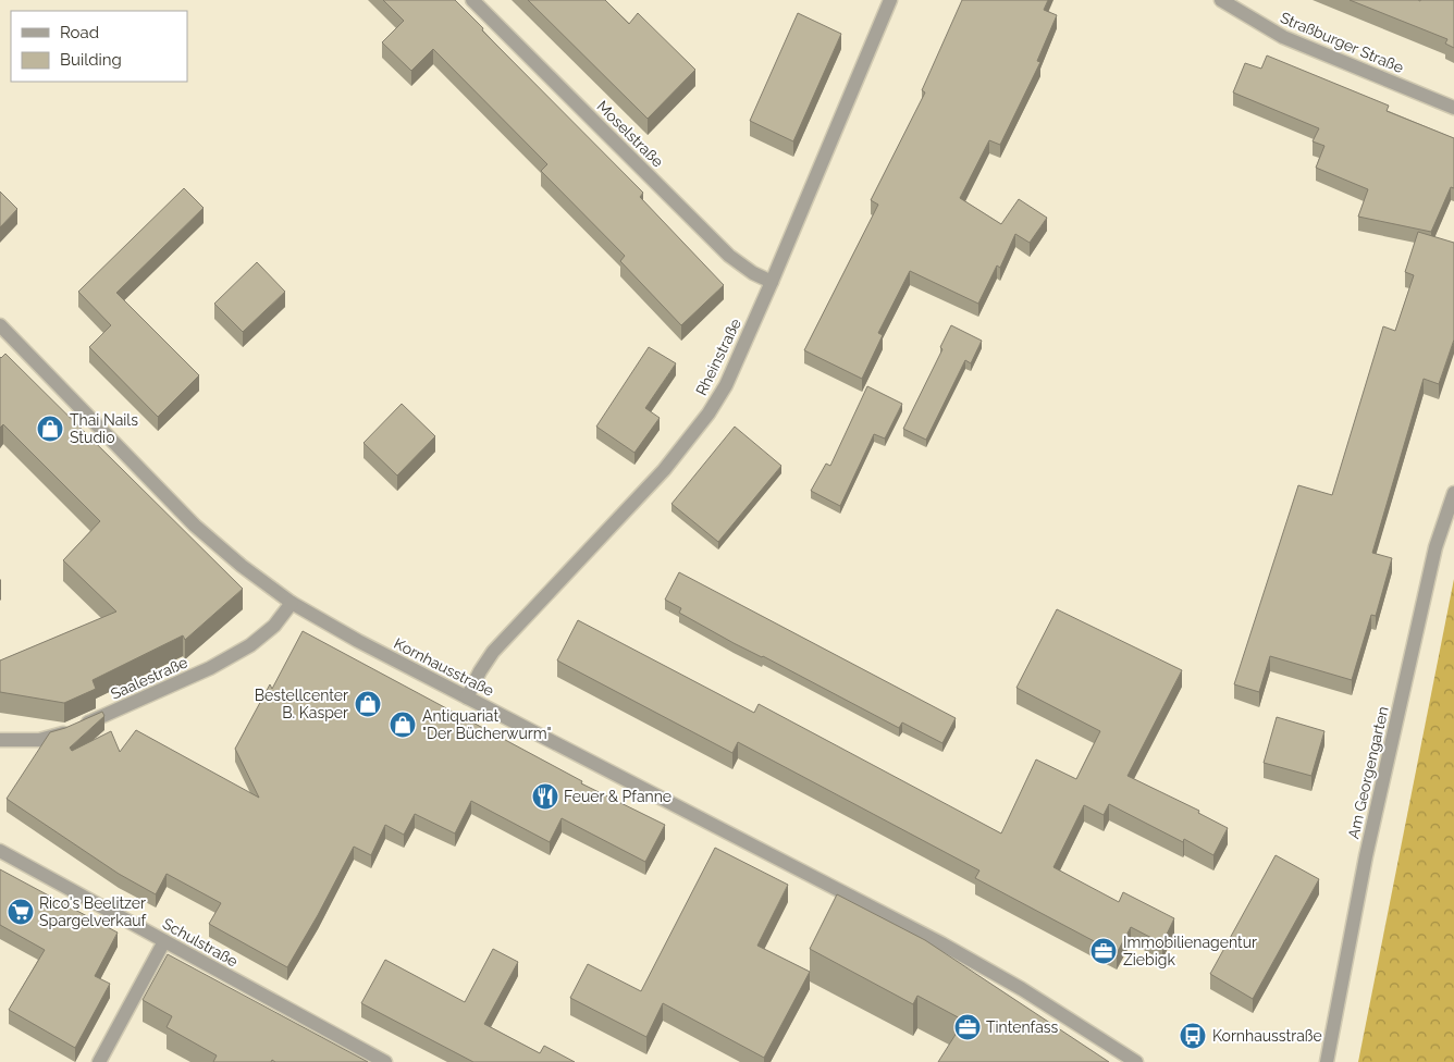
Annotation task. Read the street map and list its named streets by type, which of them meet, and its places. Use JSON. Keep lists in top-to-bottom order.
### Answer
{
  "streets": {
    "street": [
      "Straßburger Straße",
      "Moselstraße",
      "Rheinstraße",
      "Kornhausstraße",
      "Saalestraße",
      "Am Georgengarten",
      "Schulstraße"
    ]
  },
  "crossings": [
    ["Moselstraße", "Rheinstraße"],
    ["Rheinstraße", "Kornhausstraße"],
    ["Kornhausstraße", "Saalestraße"]
  ],
  "places": {
    "shop": ["Thai Nails Studio", "Bestellcenter B. Kasper", "Antiquariat \"Der Bücherwurm\""],
    "restaurant": ["Feuer & Pfanne"],
    "supermarket": ["Rico's Beelitzer Spargelverkauf"],
    "office": ["Immobilienagentur Ziebigk", "Tintenfass"],
    "bus stop": ["Kornhausstraße"]
  },
  "legend": ["Road", "Building"]
}
